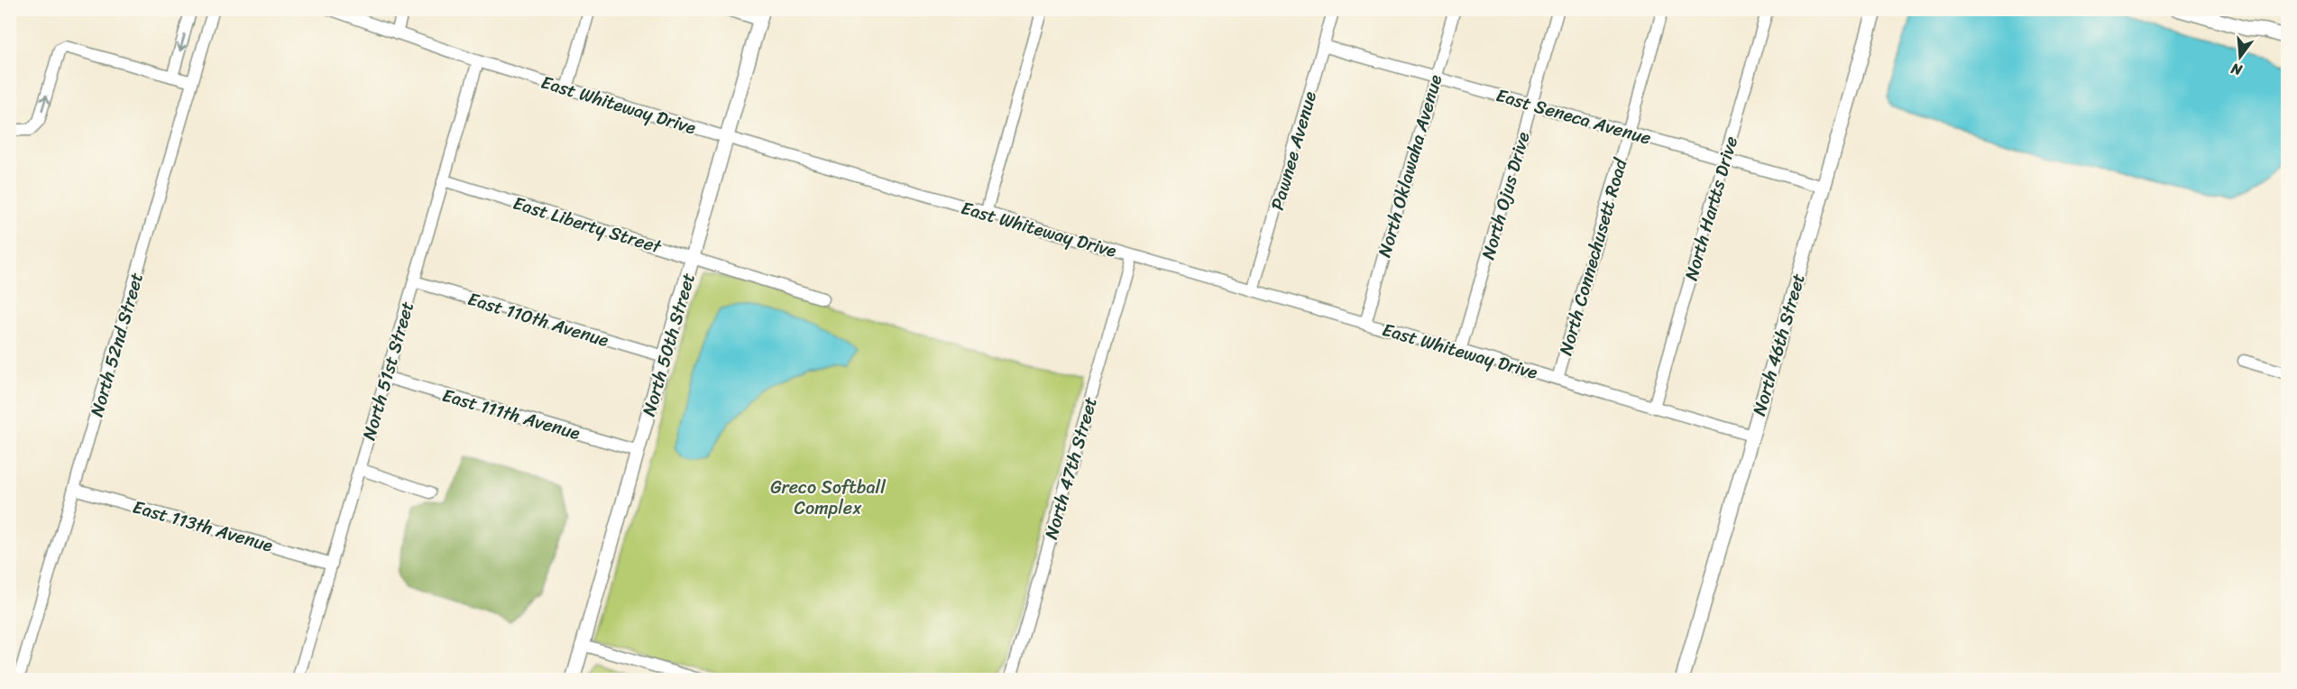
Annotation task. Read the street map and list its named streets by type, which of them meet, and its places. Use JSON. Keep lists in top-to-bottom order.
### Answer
{
  "streets": {
    "street": [
      "East Whiteway Drive",
      "East Seneca Avenue",
      "Pawnee Avenue",
      "North Oklawaha Avenue",
      "North Ojus Drive",
      "North Hartts Drive",
      "East Liberty Street",
      "North Connechusett Road",
      "East 110th Avenue",
      "North 52nd Street",
      "North 50th Street",
      "North 46th Street",
      "North 51st Street",
      "East 111th Avenue",
      "North 47th Street",
      "East 113th Avenue"
    ]
  },
  "crossings": [
    ["East Whiteway Drive", "Pawnee Avenue"],
    ["East Whiteway Drive", "North Oklawaha Avenue"],
    ["East Whiteway Drive", "North Ojus Drive"],
    ["East Whiteway Drive", "North Hartts Drive"],
    ["East Whiteway Drive", "North Connechusett Road"],
    ["East Whiteway Drive", "North 50th Street"],
    ["East Whiteway Drive", "North 46th Street"],
    ["East Whiteway Drive", "North 51st Street"],
    ["East Whiteway Drive", "North 47th Street"],
    ["East Seneca Avenue", "Pawnee Avenue"],
    ["East Seneca Avenue", "North Oklawaha Avenue"],
    ["East Seneca Avenue", "North Ojus Drive"],
    ["East Seneca Avenue", "North Hartts Drive"],
    ["East Seneca Avenue", "North Connechusett Road"],
    ["East Seneca Avenue", "North 46th Street"],
    ["East Liberty Street", "North 50th Street"],
    ["East Liberty Street", "North 51st Street"],
    ["East 110th Avenue", "North 50th Street"],
    ["East 110th Avenue", "North 51st Street"],
    ["North 52nd Street", "East 113th Avenue"],
    ["North 50th Street", "East 111th Avenue"],
    ["North 51st Street", "East 111th Avenue"],
    ["North 51st Street", "East 113th Avenue"]
  ],
  "parks": ["Greco Softball Complex"],
  "north": "bottom"
}
